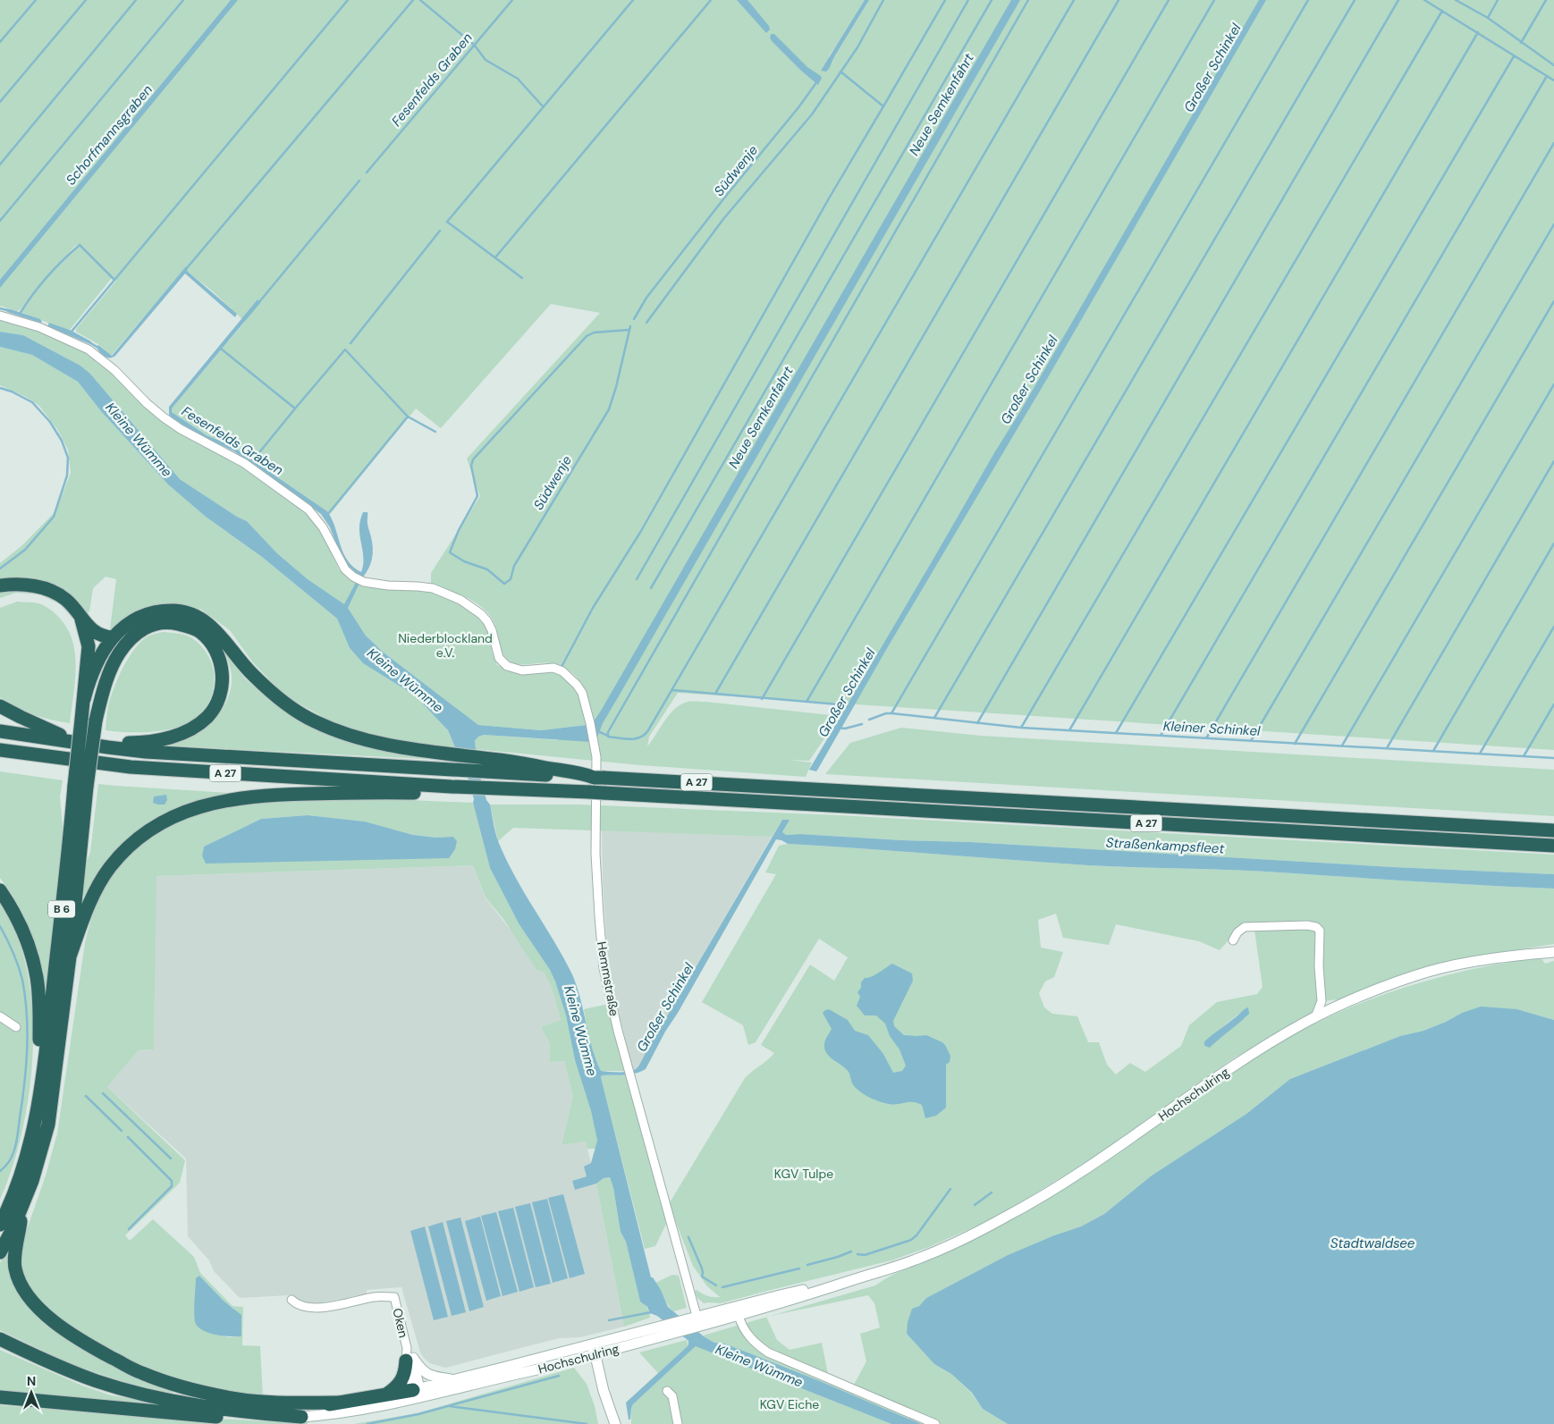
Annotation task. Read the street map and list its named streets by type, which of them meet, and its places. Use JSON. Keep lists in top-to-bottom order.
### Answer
{
  "streets": {
    "highway": ["A 27", "B 6"],
    "street": ["Hemmstraße", "Hochschulring", "Oken"]
  },
  "crossings": [
    ["Hemmstraße", "Hochschulring"],
    ["Hochschulring", "Oken"]
  ],
  "water": [
    "Großer Schinkel",
    "Fesenfelds Graben",
    "Neue Semkenfahrt",
    "Schorfmannsgraben",
    "Südwenje",
    "Kleine Wümme",
    "Kleiner Schinkel",
    "Straßenkampsfleet",
    "Stadtwaldsee"
  ],
  "parks": ["Niederblockland e.V.", "KGV Tulpe", "KGV Eiche"],
  "north": "top"
}
